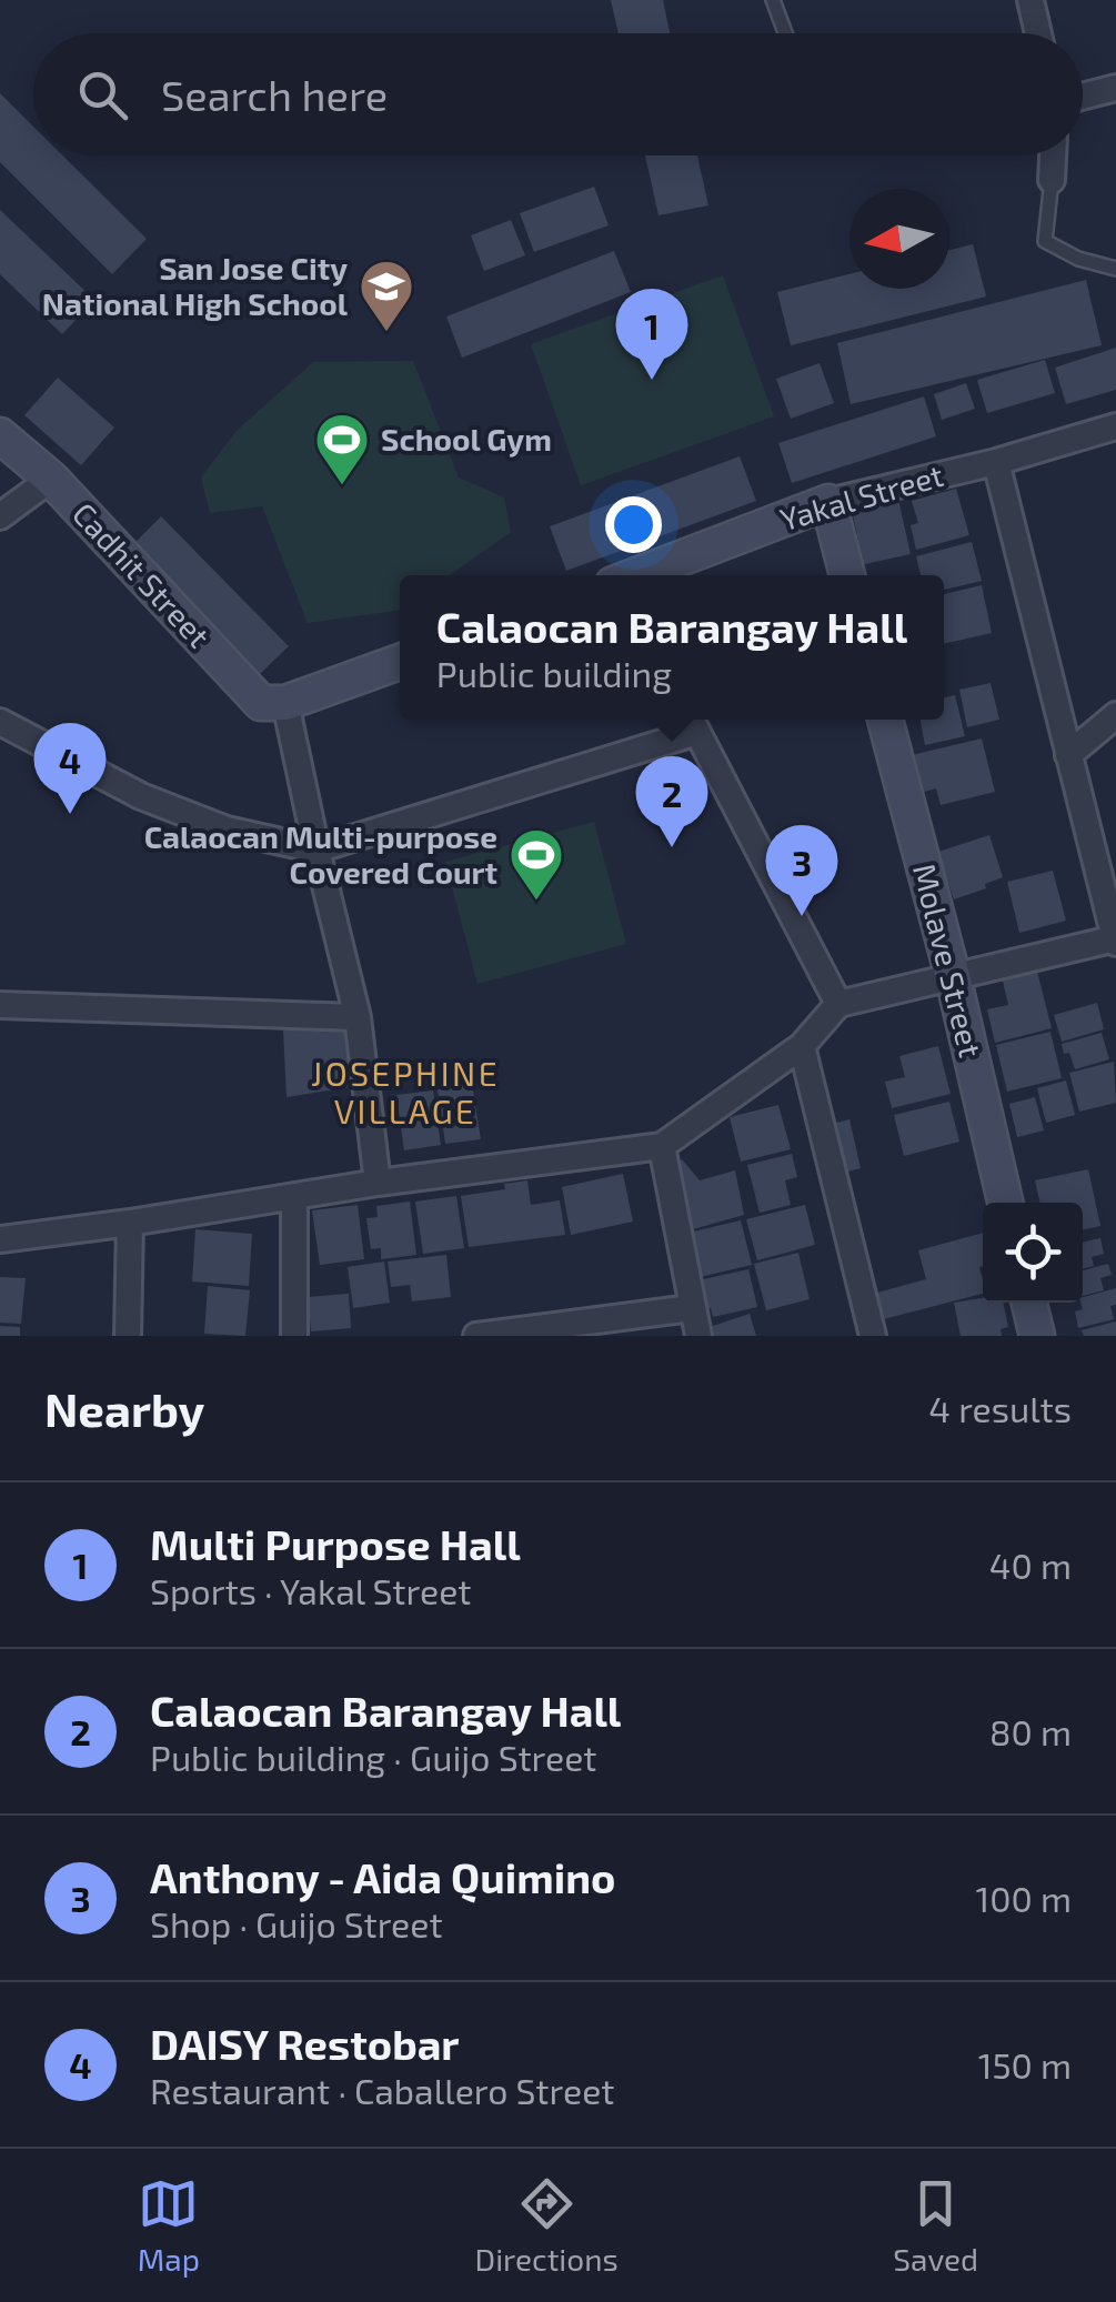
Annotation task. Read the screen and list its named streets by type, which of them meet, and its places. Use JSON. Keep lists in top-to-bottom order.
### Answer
{
  "streets": {
    "street": ["Yakal Street", "Cadhit Street", "Molave Street"]
  },
  "districts": ["JOSEPHINE VILLAGE"],
  "places": {
    "school or university": ["San Jose City National High School"],
    "sports": ["School Gym", "Calaocan Multi-purpose Covered Court"]
  },
  "north": "left",
  "page": {
    "search": "Search here",
    "pins": [
      "1",
      "4",
      "2",
      "3"
    ],
    "popup": ["Calaocan Barangay Hall", "Public building"],
    "heading": ["Nearby", "4 results"],
    "list": [
      {
        "mark": "1",
        "name": "Multi Purpose Hall",
        "note": "Sports · Yakal Street",
        "value": "40 m"
      },
      {
        "mark": "2",
        "name": "Calaocan Barangay Hall",
        "note": "Public building · Guijo Street",
        "value": "80 m"
      },
      {
        "mark": "3",
        "name": "Anthony - Aida Quimino",
        "note": "Shop · Guijo Street",
        "value": "100 m"
      },
      {
        "mark": "4",
        "name": "DAISY Restobar",
        "note": "Restaurant · Caballero Street",
        "value": "150 m"
      }
    ],
    "nav": ["Map", "Directions", "Saved"]
  }
}
